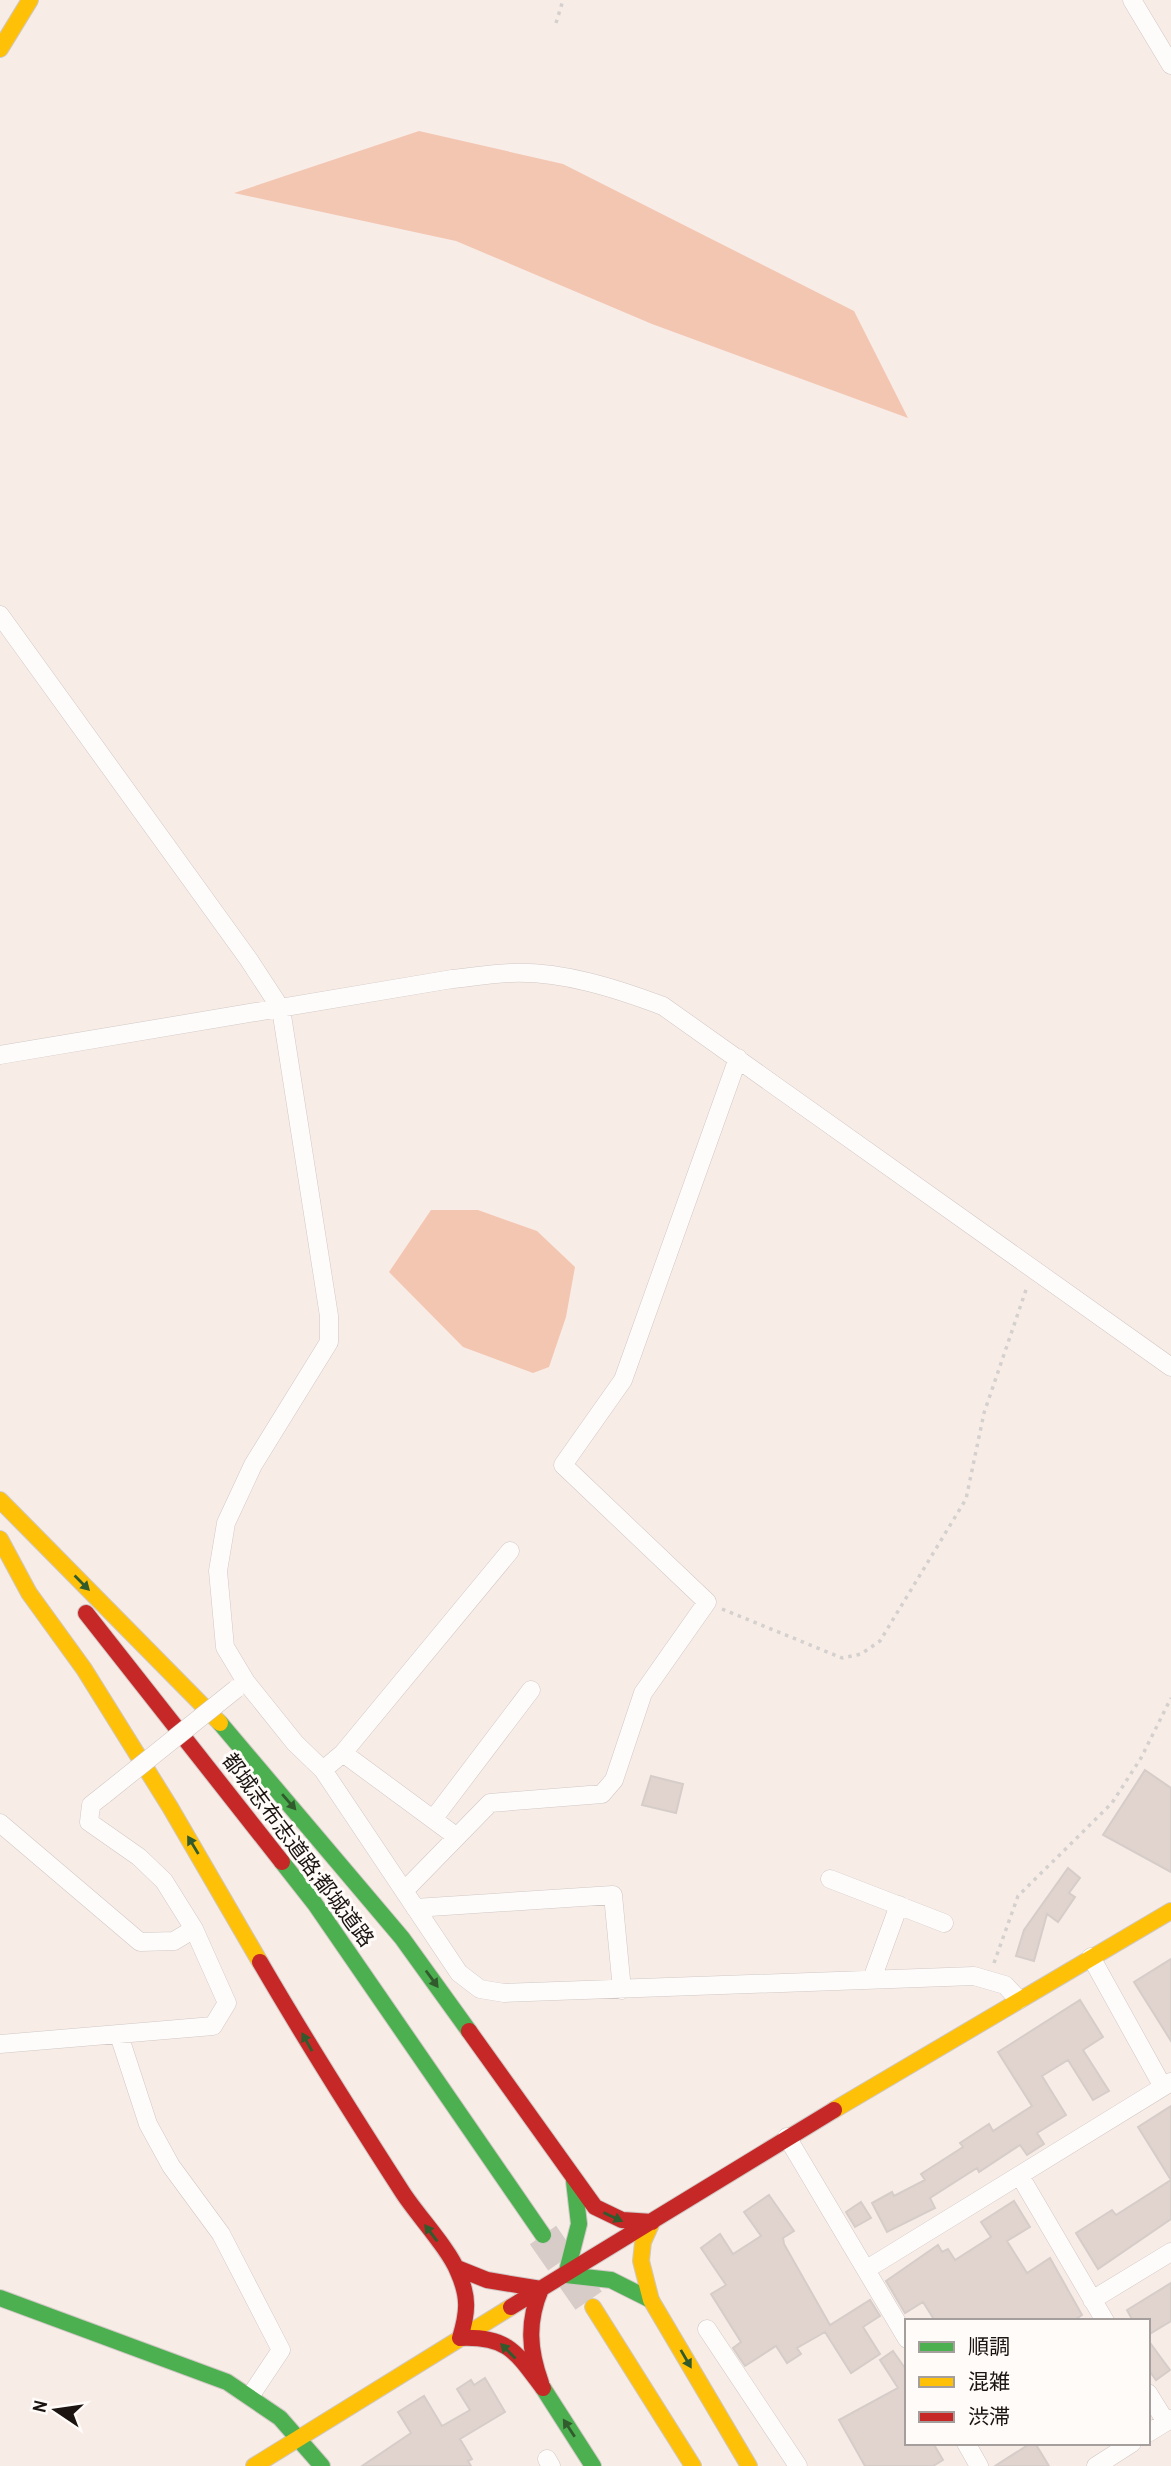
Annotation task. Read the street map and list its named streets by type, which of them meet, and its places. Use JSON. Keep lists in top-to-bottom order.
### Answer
{
  "streets": {
    "main road": ["都城志布志道路;都城道路"]
  },
  "legend": ["順調", "混雑", "渋滞"],
  "north": "left"
}
